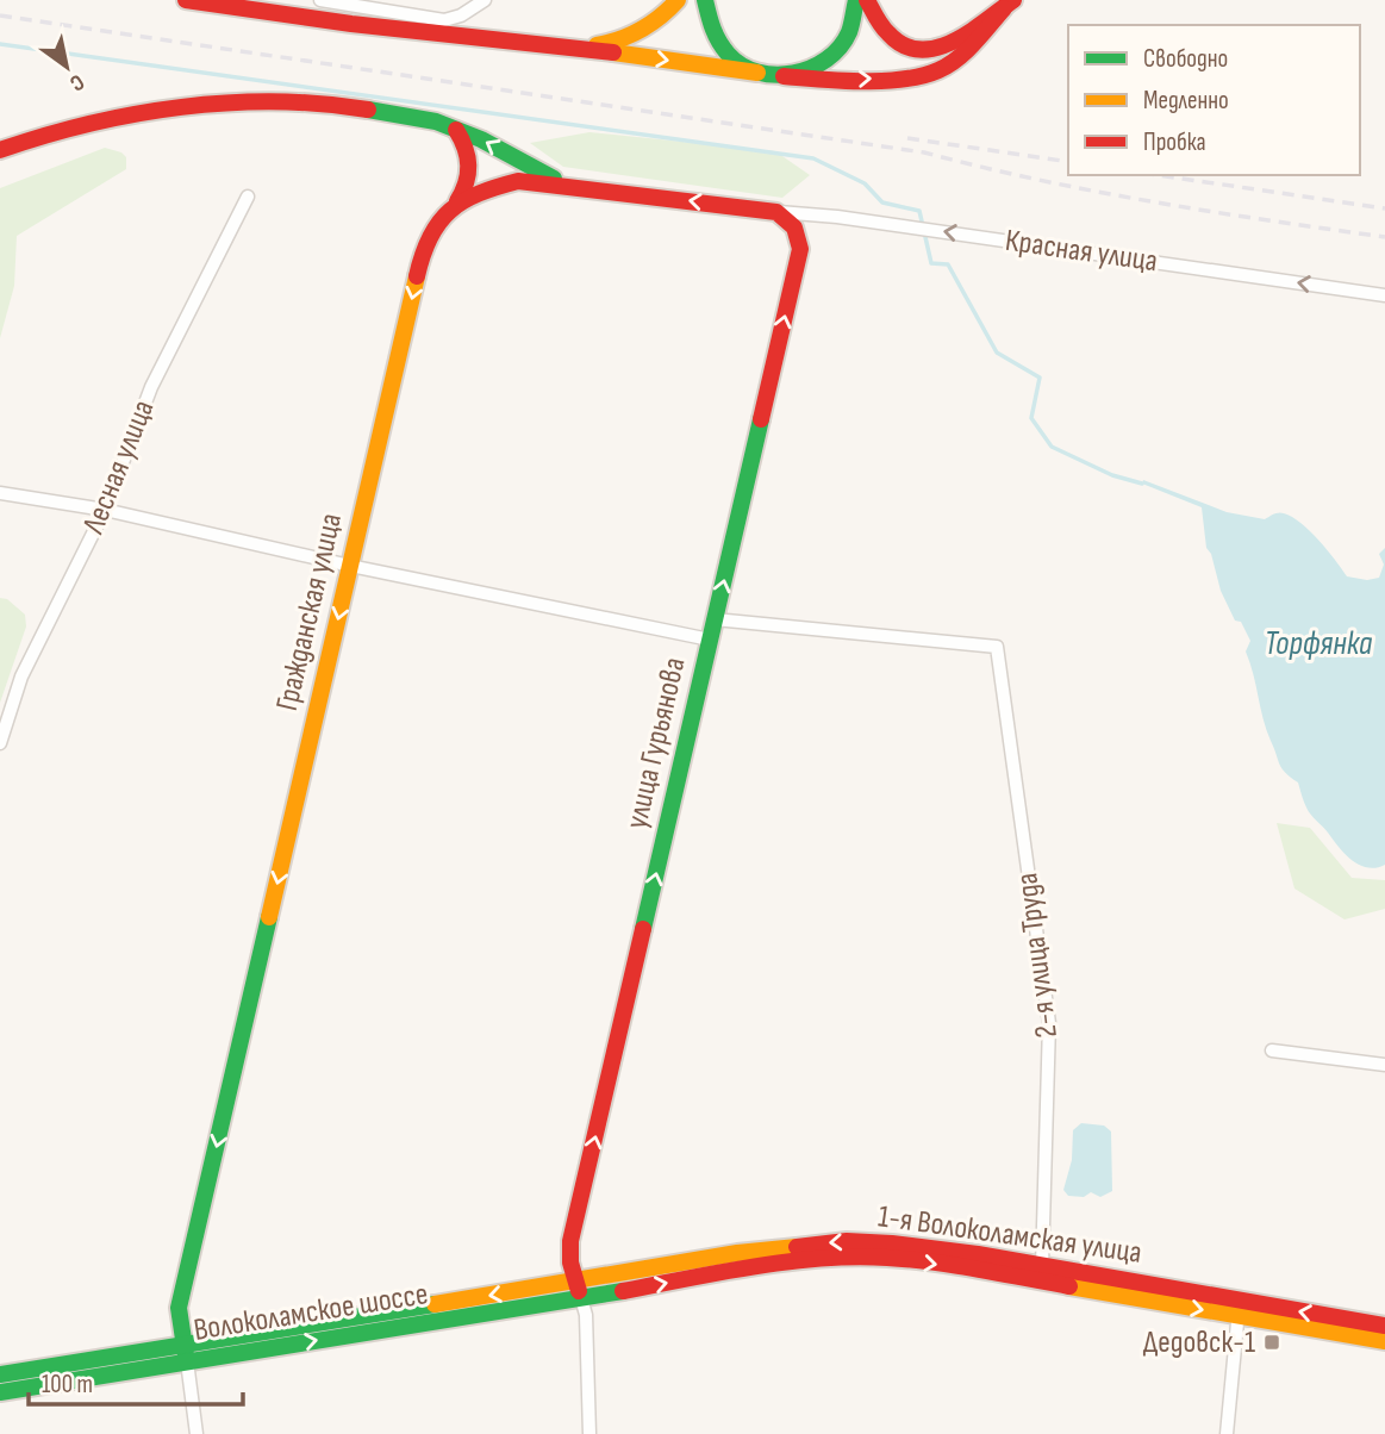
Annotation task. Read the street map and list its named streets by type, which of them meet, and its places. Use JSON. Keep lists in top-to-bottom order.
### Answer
{
  "streets": {
    "street": [
      "Красная улица",
      "Лесная улица",
      "Гражданская улица",
      "улица Гурьянова",
      "2-я улица Труда",
      "1-я Волоколамская улица",
      "Волоколамское шоссе"
    ]
  },
  "crossings": [
    ["Красная улица", "Гражданская улица"],
    ["Красная улица", "улица Гурьянова"],
    ["Гражданская улица", "улица Гурьянова"],
    ["Гражданская улица", "Волоколамское шоссе"],
    ["улица Гурьянова", "2-я улица Труда"],
    ["улица Гурьянова", "1-я Волоколамская улица"],
    ["улица Гурьянова", "Волоколамское шоссе"],
    ["2-я улица Труда", "1-я Волоколамская улица"],
    ["1-я Волоколамская улица", "Волоколамское шоссе"]
  ],
  "one_way": ["Красная улица", "Гражданская улица", "улица Гурьянова"],
  "water": ["Торфянка"],
  "places": {
    "transit": ["Дедовск-1"]
  },
  "legend": ["Свободно", "Медленно", "Пробка"],
  "scale_bar": "100 m",
  "north": "bottom right"
}
